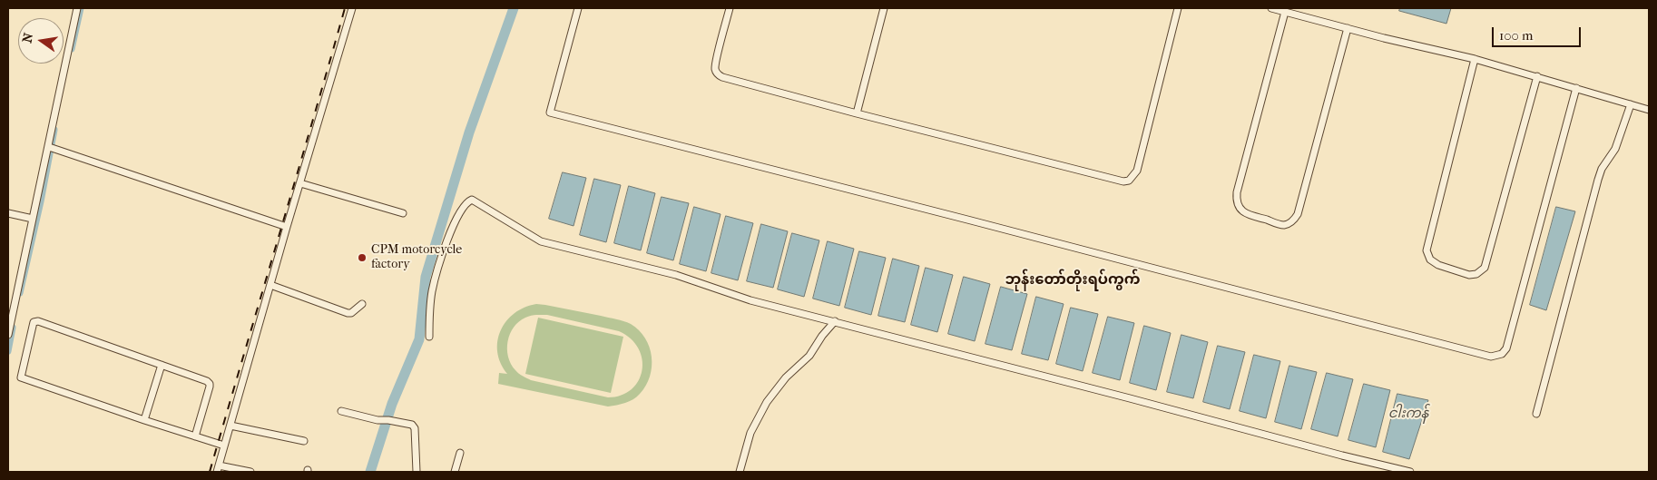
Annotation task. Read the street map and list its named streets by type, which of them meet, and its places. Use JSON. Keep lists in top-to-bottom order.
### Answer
{
  "districts": ["ဘုန်းတော်တိုးရပ်ကွက်"],
  "water": ["ငါးကန်"],
  "places": ["CPM motorcycle factory"],
  "scale_bar": "100 m",
  "north": "left"
}
